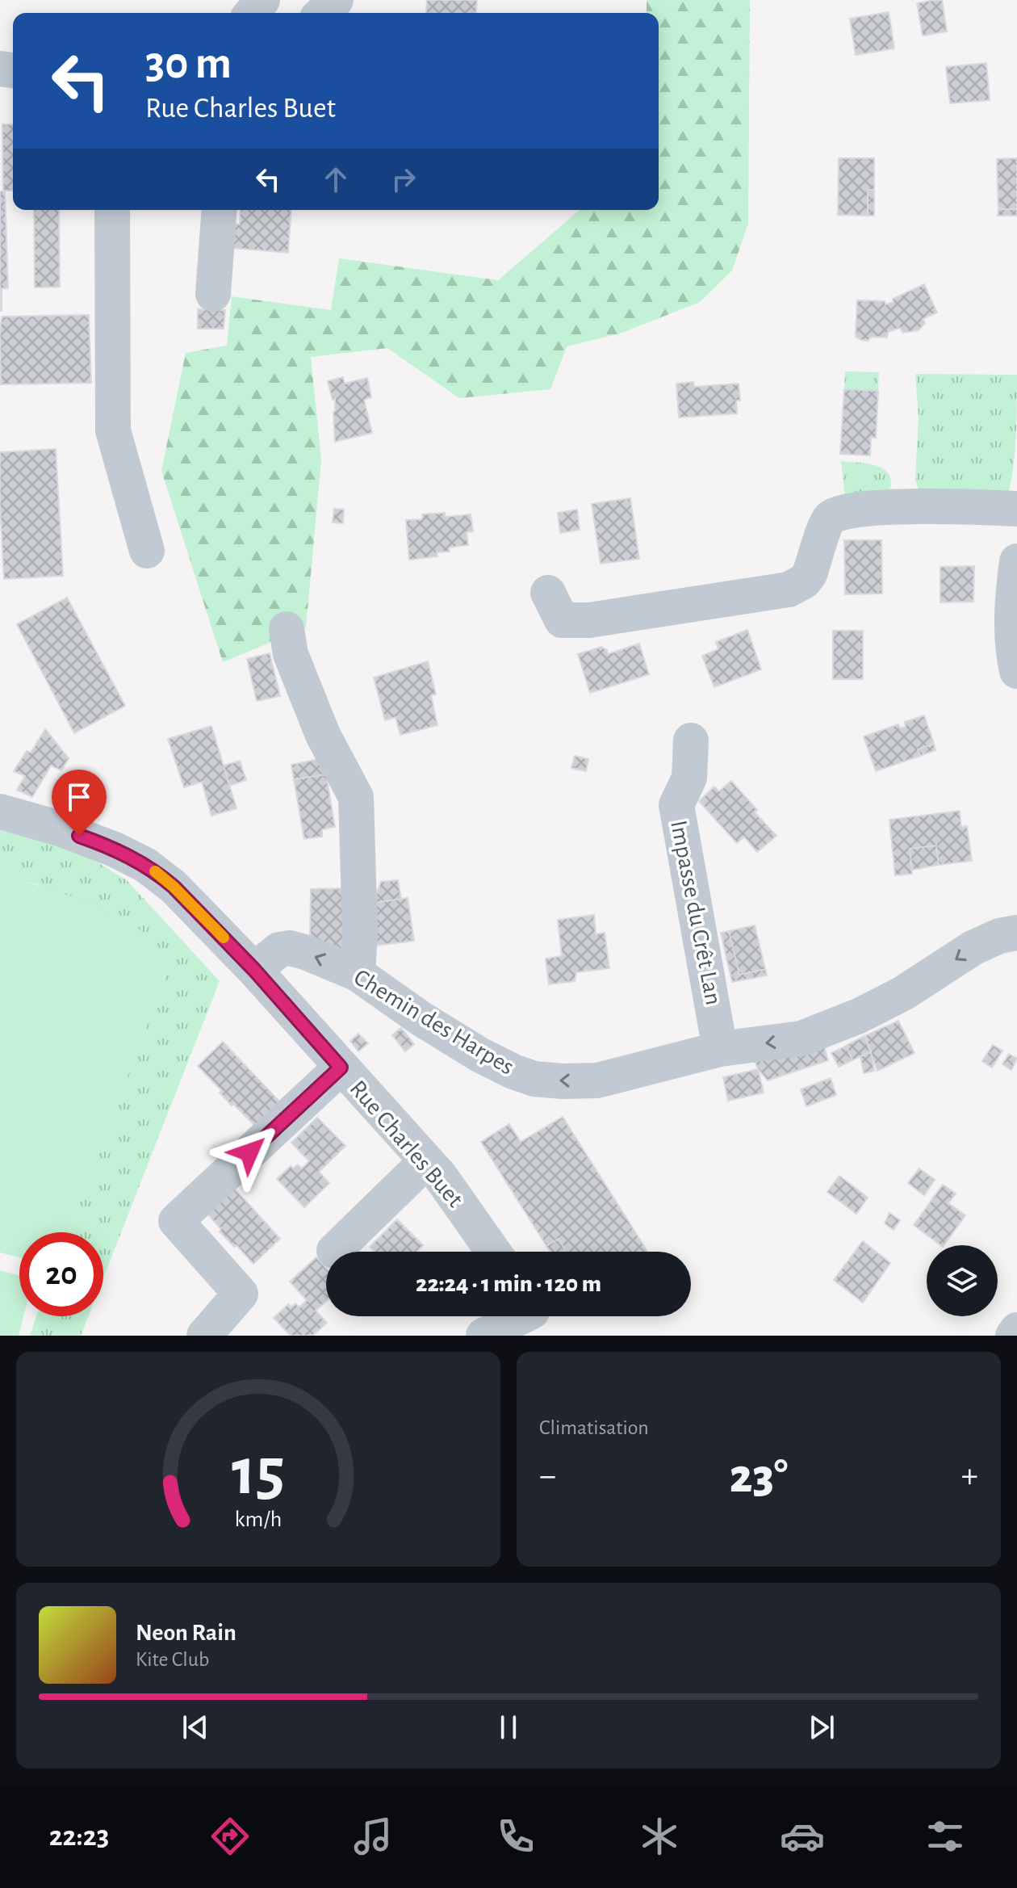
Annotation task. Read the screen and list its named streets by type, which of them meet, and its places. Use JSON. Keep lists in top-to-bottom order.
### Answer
{
  "streets": {
    "street": ["Impasse du Crêt Lan", "Chemin des Harpes", "Rue Charles Buet"]
  },
  "crossings": [
    ["Impasse du Crêt Lan", "Chemin des Harpes"],
    ["Chemin des Harpes", "Rue Charles Buet"]
  ],
  "one_way": ["Chemin des Harpes"],
  "page": {
    "turn": ["30 m", "Rue Charles Buet"],
    "limit": "20",
    "trip": "22:24 · 1 min · 120 m",
    "tile": "Climatisation",
    "heat": ["−", "23°", "+"],
    "song": ["Neon Rain", "Kite Club"],
    "tabs": "22:23",
    "gauge": ["15", "km/h"]
  }
}
